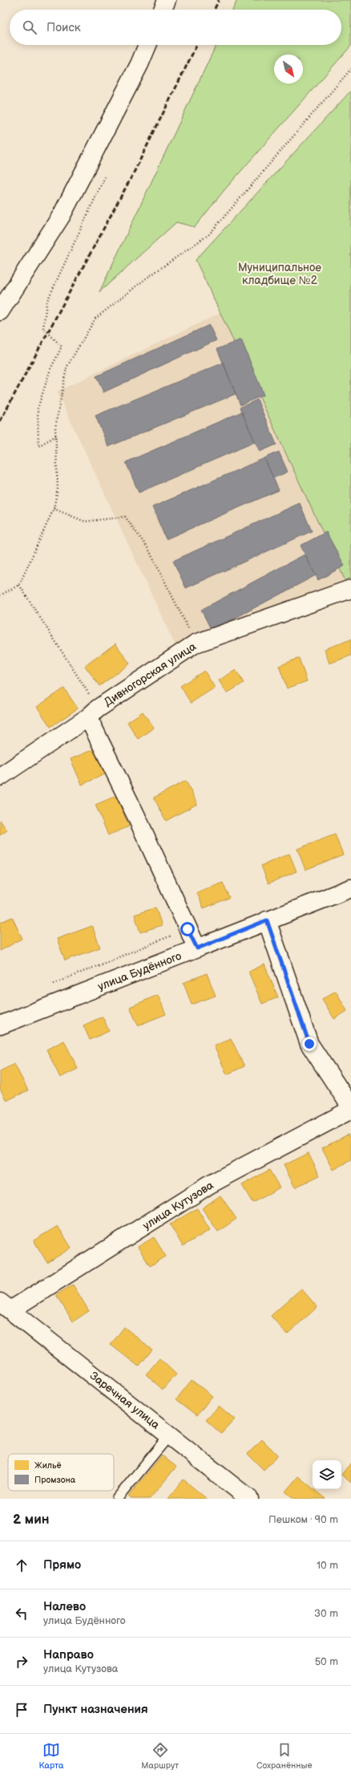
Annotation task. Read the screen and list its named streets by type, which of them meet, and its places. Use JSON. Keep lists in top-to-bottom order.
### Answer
{
  "streets": {
    "street": [
      "Дивногорская улица",
      "улица Будённого",
      "улица Кутузова",
      "Заречная улица"
    ]
  },
  "crossings": [
    ["улица Будённого", "улица Кутузова"],
    ["улица Кутузова", "Заречная улица"]
  ],
  "parks": ["Муниципальное кладбище №2"],
  "legend": ["Жильё", "Промзона"],
  "north": "bottom right",
  "page": {
    "search": "Поиск",
    "heading": ["2 мин", "Пешком · 90 m"],
    "list": [
      ["Прямо", "10 m"],
      ["Налево", "улица Будённого", "30 m"],
      ["Направо", "улица Кутузова", "50 m"],
      "Пункт назначения"
    ],
    "nav": ["Карта", "Маршрут", "Сохранённые"]
  }
}
